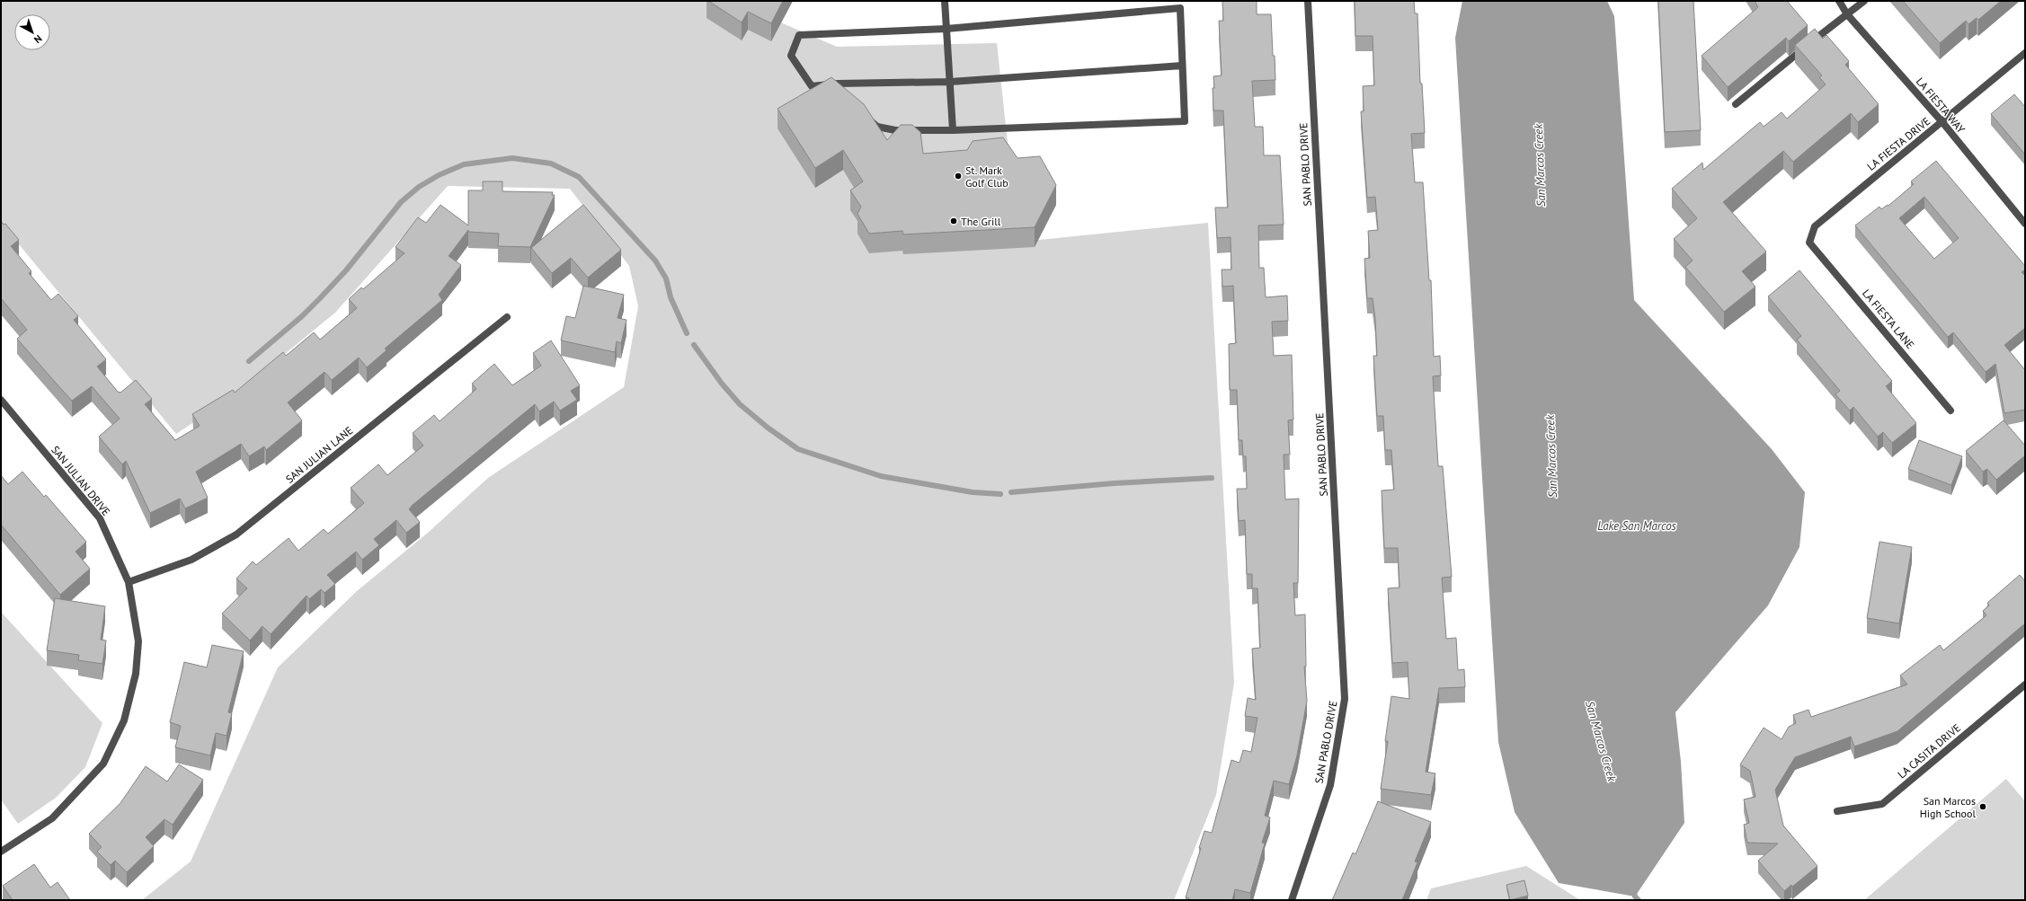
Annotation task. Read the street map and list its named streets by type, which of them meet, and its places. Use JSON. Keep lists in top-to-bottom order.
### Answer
{
  "streets": {
    "street": [
      "LA FIESTA WAY",
      "LA FIESTA DRIVE",
      "SAN PABLO DRIVE",
      "LA FIESTA LANE",
      "SAN JULIAN LANE",
      "SAN JULIAN DRIVE",
      "LA CASITA DRIVE"
    ]
  },
  "crossings": [
    ["LA FIESTA WAY", "LA FIESTA DRIVE"],
    ["LA FIESTA DRIVE", "LA FIESTA LANE"],
    ["SAN JULIAN LANE", "SAN JULIAN DRIVE"]
  ],
  "water": ["San Marcos Creek", "Lake San Marcos"],
  "places": ["St. Mark Golf Club", "The Grill", "San Marcos High School"],
  "north": "bottom right"
}
